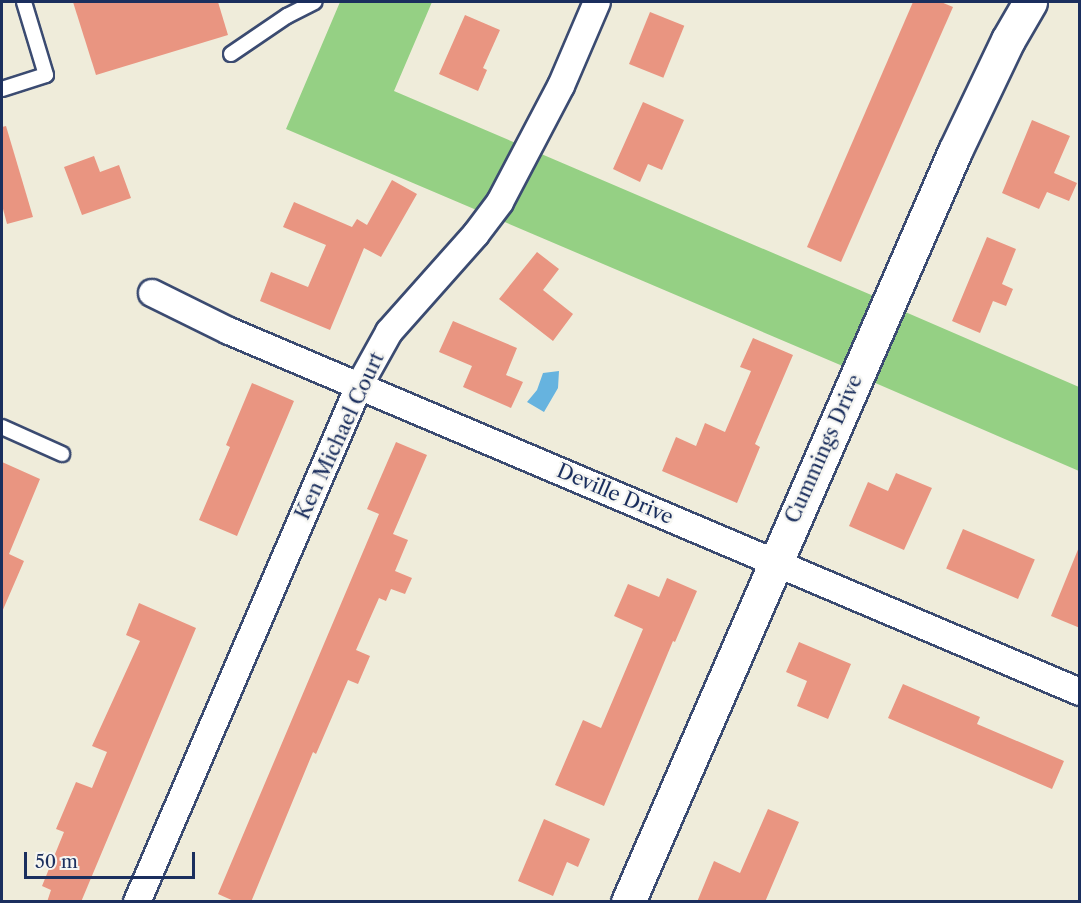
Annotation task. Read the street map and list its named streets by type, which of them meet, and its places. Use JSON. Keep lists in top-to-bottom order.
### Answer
{
  "streets": {
    "street": ["Ken Michael Court", "Cummings Drive", "Deville Drive"]
  },
  "crossings": [
    ["Ken Michael Court", "Deville Drive"],
    ["Cummings Drive", "Deville Drive"]
  ],
  "scale_bar": "50 m"
}
